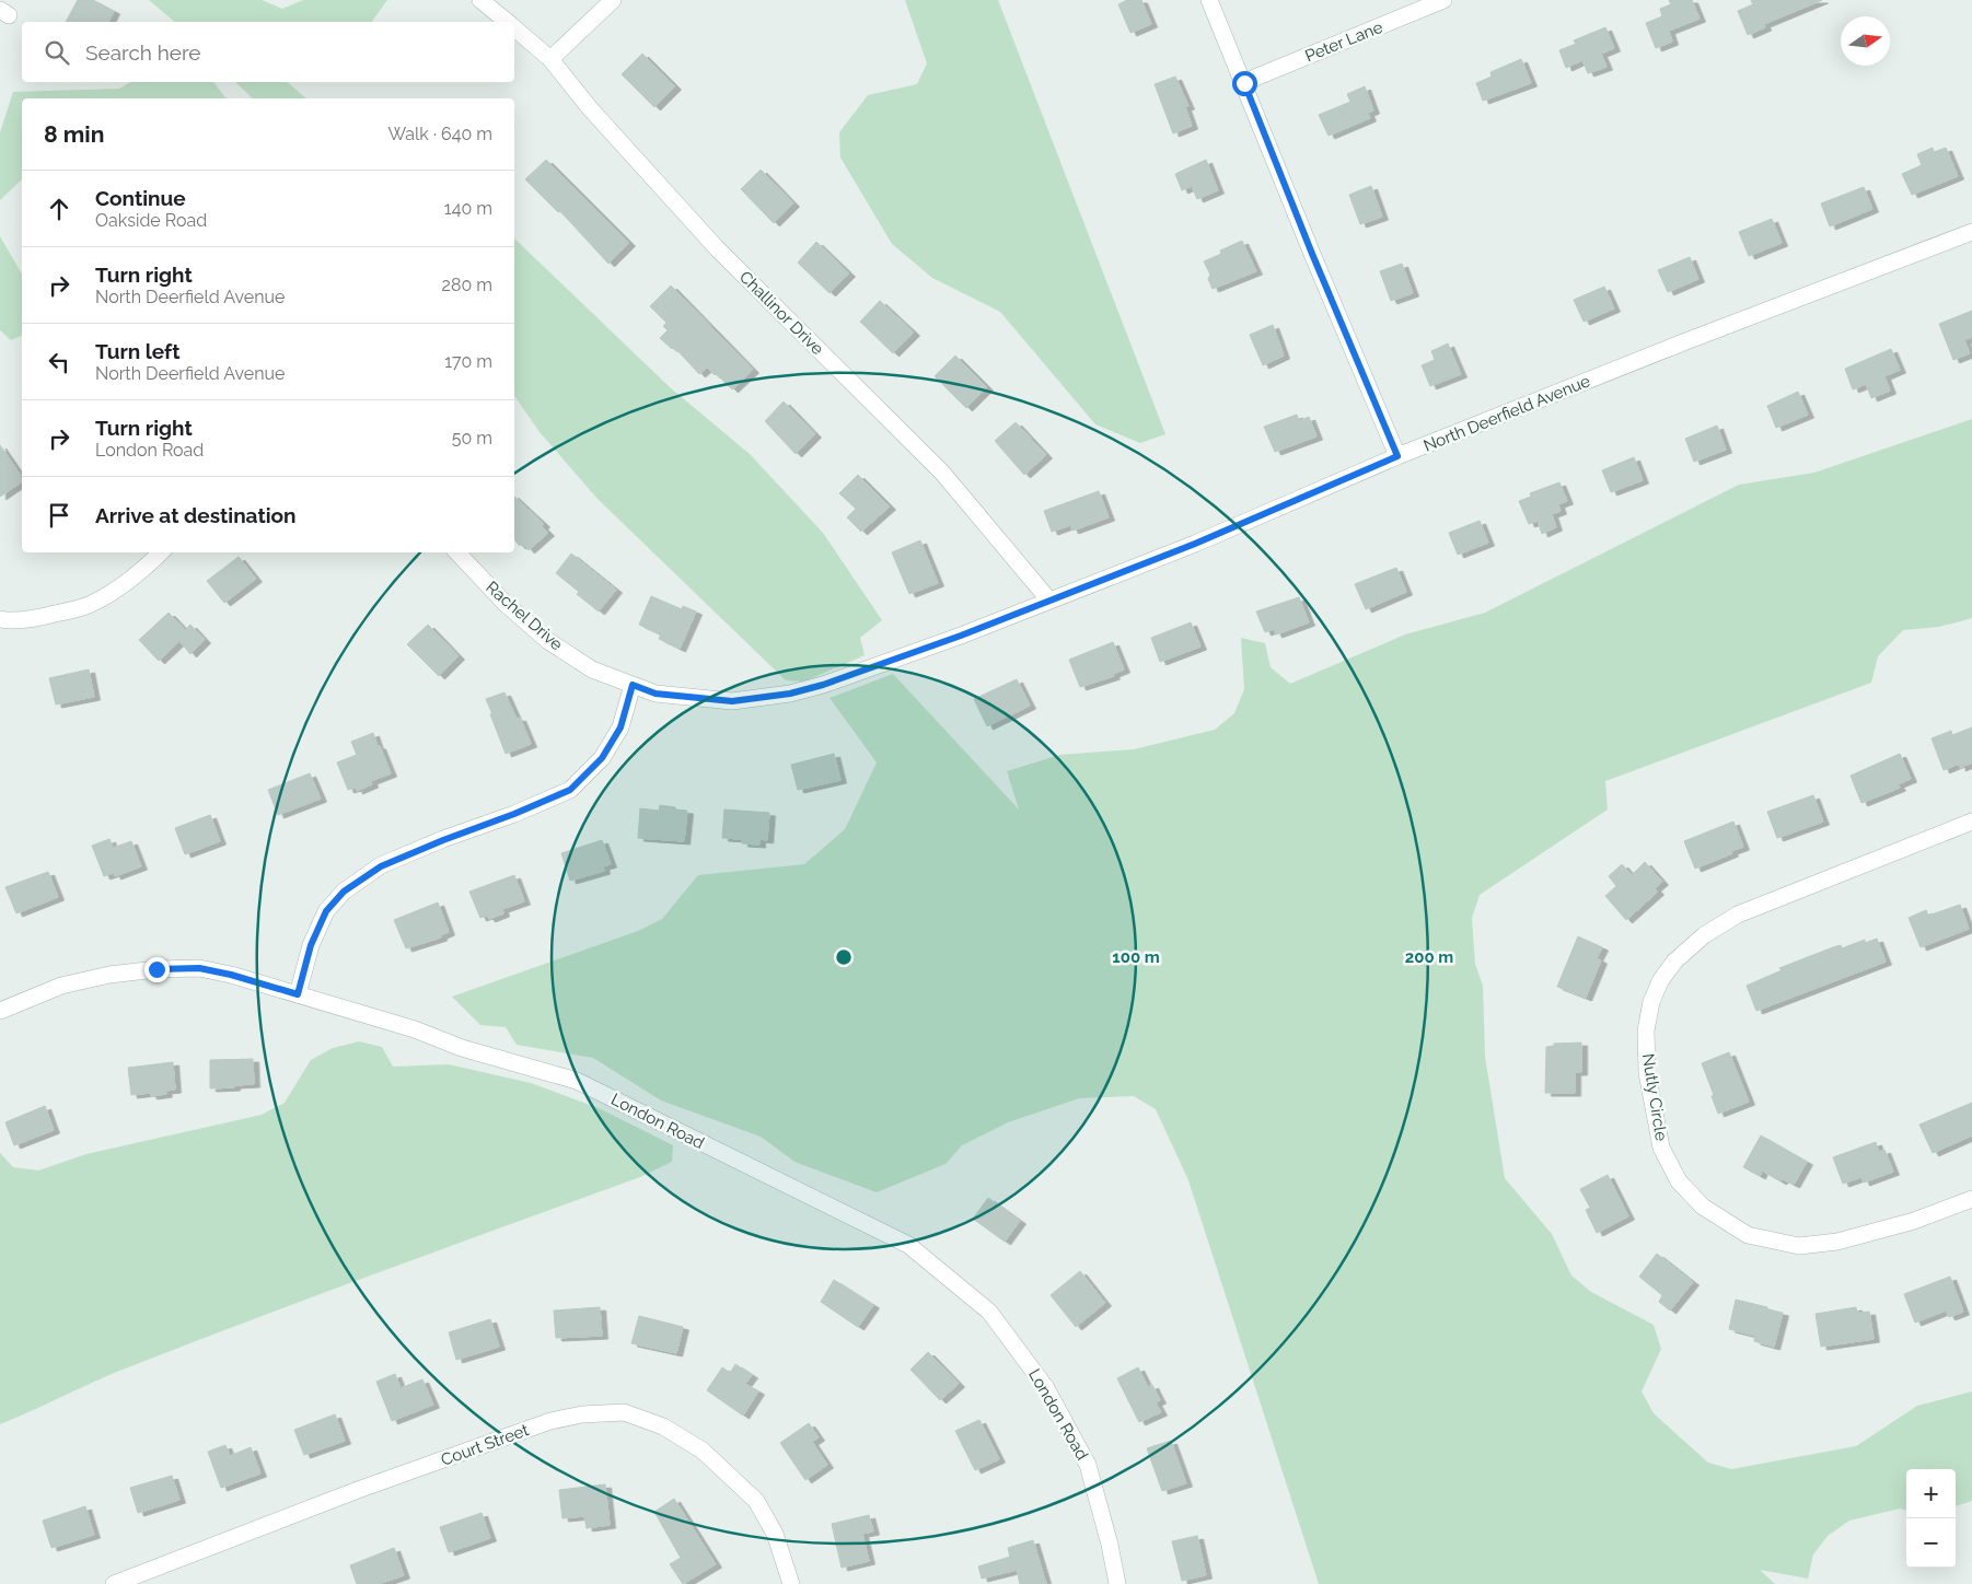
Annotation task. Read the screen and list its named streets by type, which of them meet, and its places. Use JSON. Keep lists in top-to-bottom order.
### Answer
{
  "streets": {
    "street": [
      "Peter Lane",
      "Challinor Drive",
      "North Deerfield Avenue",
      "Rachel Drive",
      "Nutly Circle",
      "London Road",
      "Court Street"
    ]
  },
  "crossings": [
    ["Challinor Drive", "North Deerfield Avenue"],
    ["North Deerfield Avenue", "Rachel Drive"]
  ],
  "north": "right",
  "page": {
    "search": "Search here",
    "heading": ["8 min", "Walk · 640 m"],
    "list": [
      ["Continue", "Oakside Road", "140 m"],
      ["Turn right", "North Deerfield Avenue", "280 m"],
      ["Turn left", "North Deerfield Avenue", "170 m"],
      ["Turn right", "London Road", "50 m"],
      "Arrive at destination"
    ],
    "map_buttons": ["+", "−"]
  },
  "rings": ["100 m", "200 m"]
}
